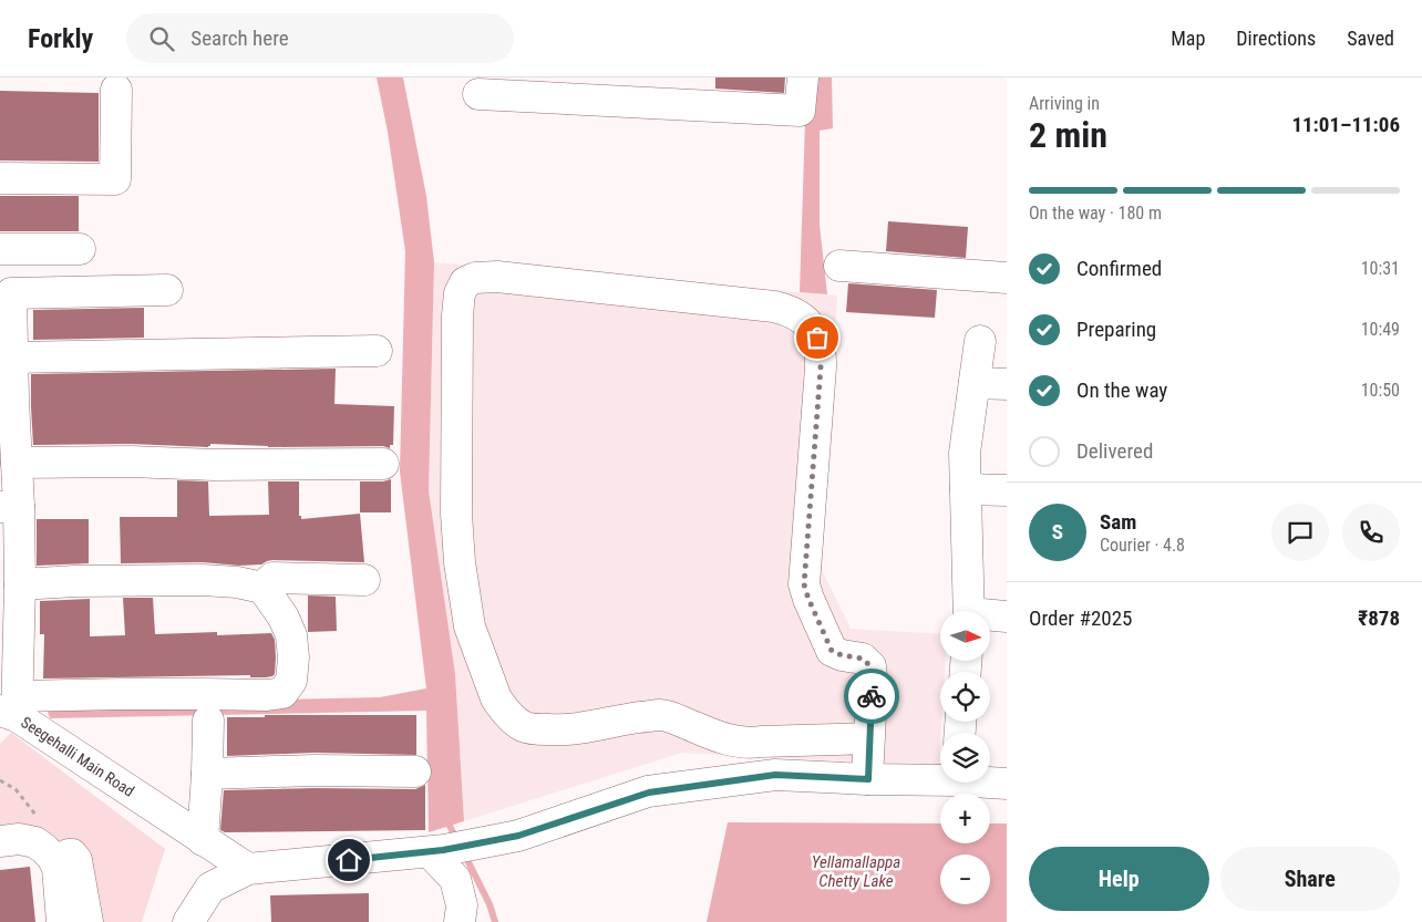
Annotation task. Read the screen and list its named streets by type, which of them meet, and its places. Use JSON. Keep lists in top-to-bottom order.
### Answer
{
  "streets": {
    "street": ["Seegehalli Main Road"]
  },
  "water": ["Yellamallappa Chetty Lake"],
  "north": "right",
  "page": {
    "header": "Forkly",
    "search": "Search here",
    "nav": ["Map", "Directions", "Saved"],
    "heading": ["2 min", "Arriving in", "11:01–11:06"],
    "panel": [
      "Sam",
      "Courier · 4.8",
      "Order #2025",
      "₹878"
    ],
    "bar": "On the way · 180 m",
    "list": [
      ["Confirmed", "10:31"],
      ["Preparing", "10:49"],
      ["On the way", "10:50"],
      "Delivered"
    ],
    "round": "S",
    "map_buttons": ["+", "−"],
    "buttons": ["Help", "Share"]
  }
}
